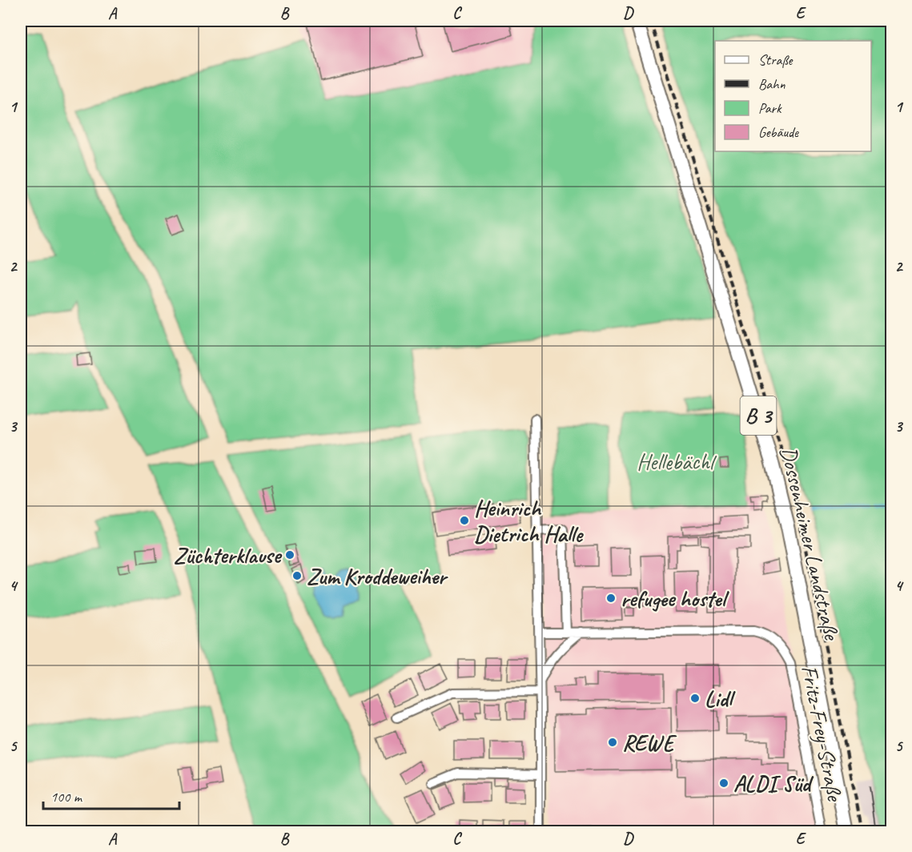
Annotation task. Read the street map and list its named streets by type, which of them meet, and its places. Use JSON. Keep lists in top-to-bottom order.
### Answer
{
  "streets": {
    "main road": ["B 3", "Dossenheimer Landstraße"],
    "street": ["Fritz-Frey-Straße"]
  },
  "parks": ["Hellebächl"],
  "places": [
    "Heinrich Dietrich Halle",
    "Züchterklause",
    "Zum Kroddeweiher",
    "refugee hostel",
    "Lidl",
    "REWE",
    "ALDI Süd"
  ],
  "legend": [
    "Straße",
    "Bahn",
    "Park",
    "Gebäude"
  ],
  "scale_bar": "100 m",
  "grid": {
    "columns": [
      "A",
      "B",
      "C",
      "D",
      "E"
    ],
    "rows": [
      "1",
      "2",
      "3",
      "4",
      "5"
    ]
  }
}
